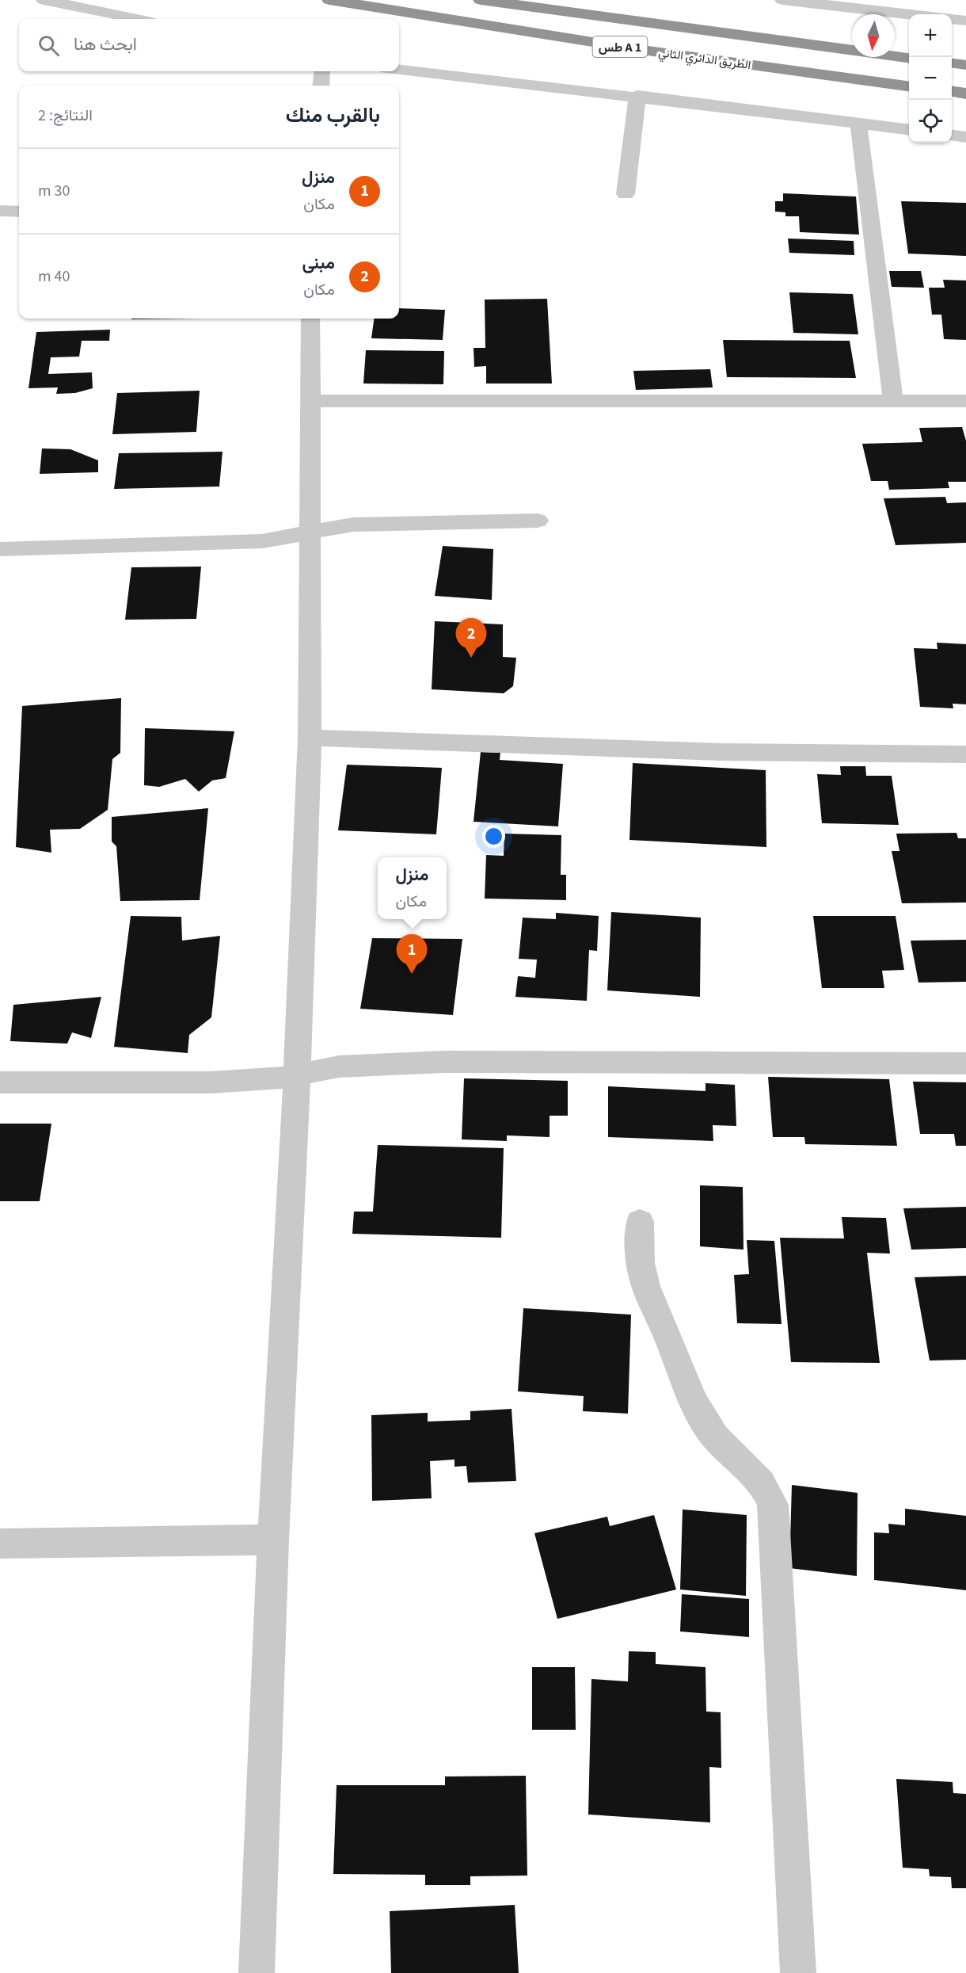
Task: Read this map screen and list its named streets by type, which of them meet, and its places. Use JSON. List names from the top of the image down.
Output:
{
  "streets": {
    "highway": ["طس A 1", "الطريق الدائري الثاني"]
  },
  "north": "bottom",
  "page": {
    "map_buttons": ["+", "−"],
    "search": "ابحث هنا",
    "heading": ["بالقرب منك", "النتائج: 2"],
    "list": [
      {
        "mark": "1",
        "name": "منزل",
        "note": "مكان",
        "value": "30 m"
      },
      {
        "mark": "2",
        "name": "مبنى",
        "note": "مكان",
        "value": "40 m"
      }
    ],
    "pins": ["2", "1"],
    "popup": ["منزل", "مكان"]
  }
}
